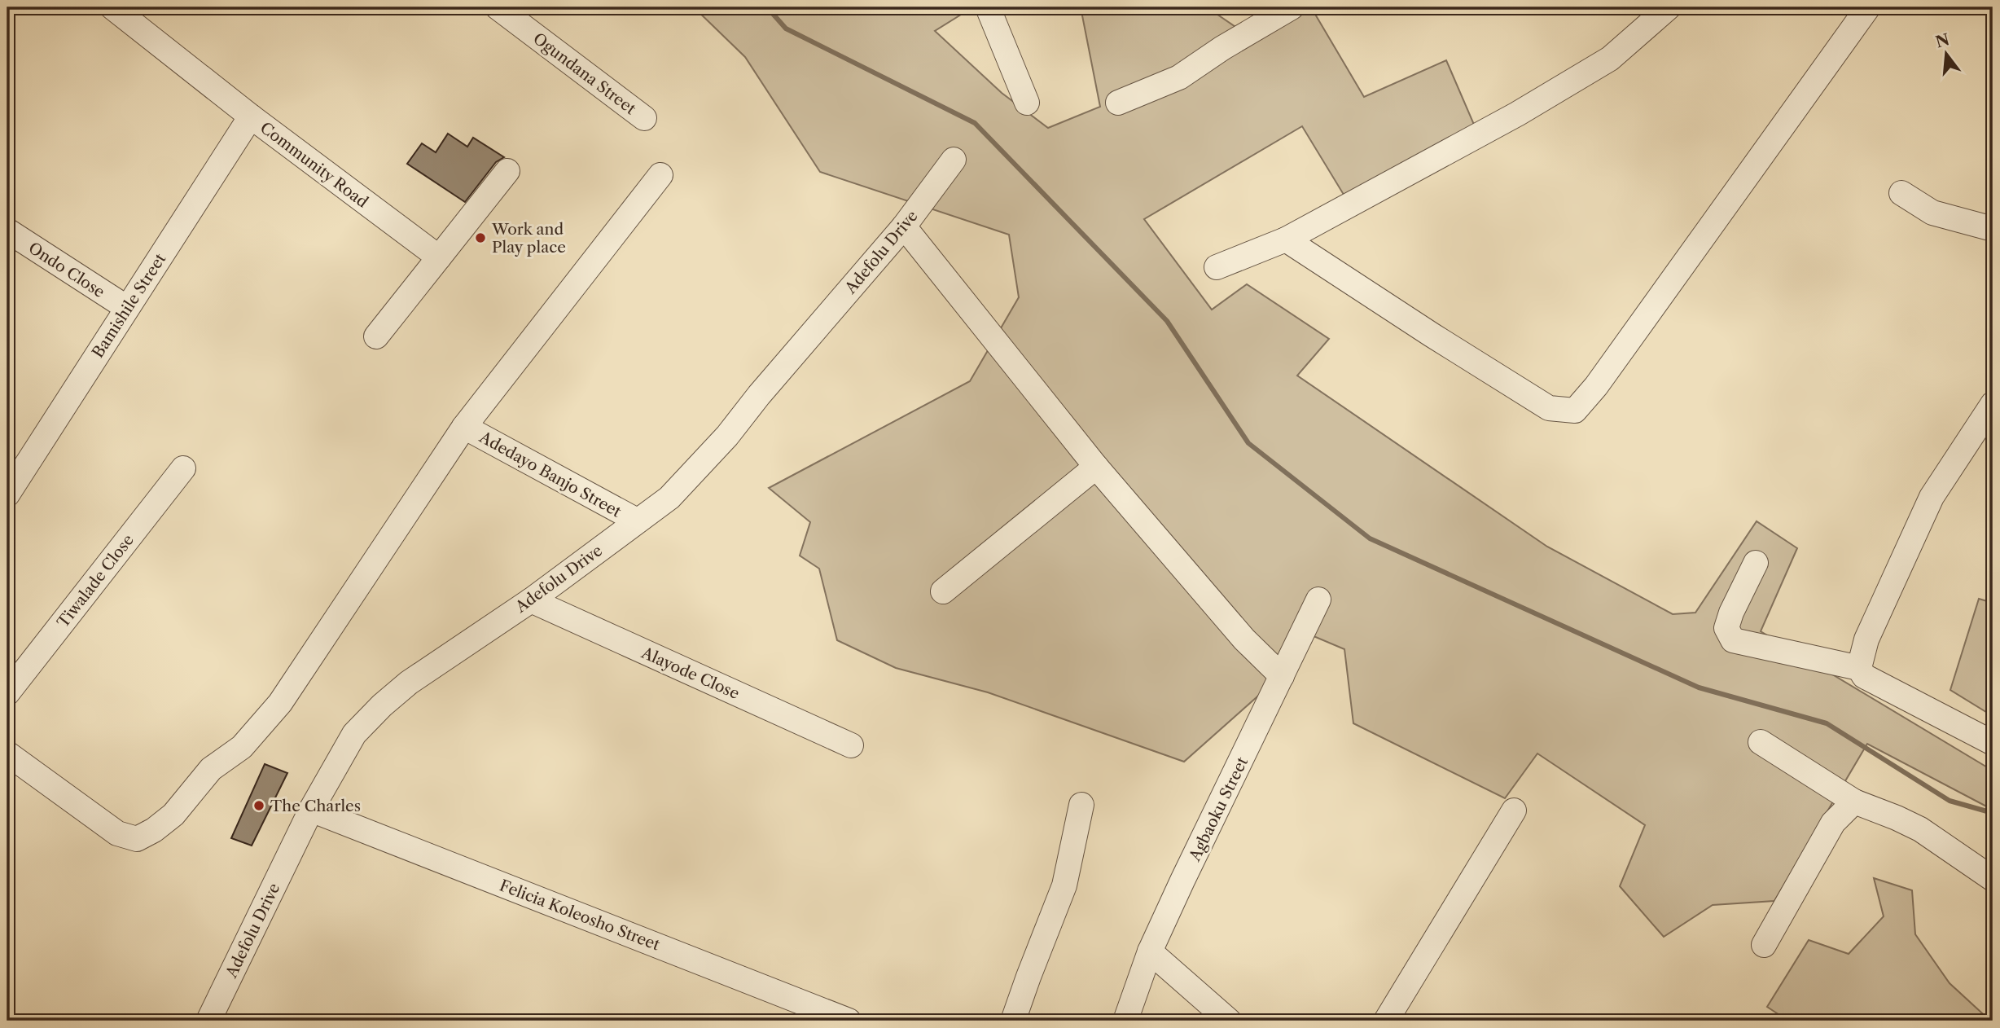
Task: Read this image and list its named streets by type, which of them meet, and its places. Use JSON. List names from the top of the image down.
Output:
{
  "streets": {
    "street": [
      "Ogundana Street",
      "Community Road",
      "Adefolu Drive",
      "Ondo Close",
      "Bamishile Street",
      "Adedayo Banjo Street",
      "Tiwalade Close",
      "Alayode Close",
      "Agbaoku Street",
      "Felicia Koleosho Street"
    ]
  },
  "crossings": [
    ["Community Road", "Bamishile Street"],
    ["Adefolu Drive", "Adedayo Banjo Street"],
    ["Adefolu Drive", "Alayode Close"],
    ["Adefolu Drive", "Felicia Koleosho Street"],
    ["Ondo Close", "Bamishile Street"]
  ],
  "places": ["Work and Play place", "The Charles"],
  "north": "top"
}
